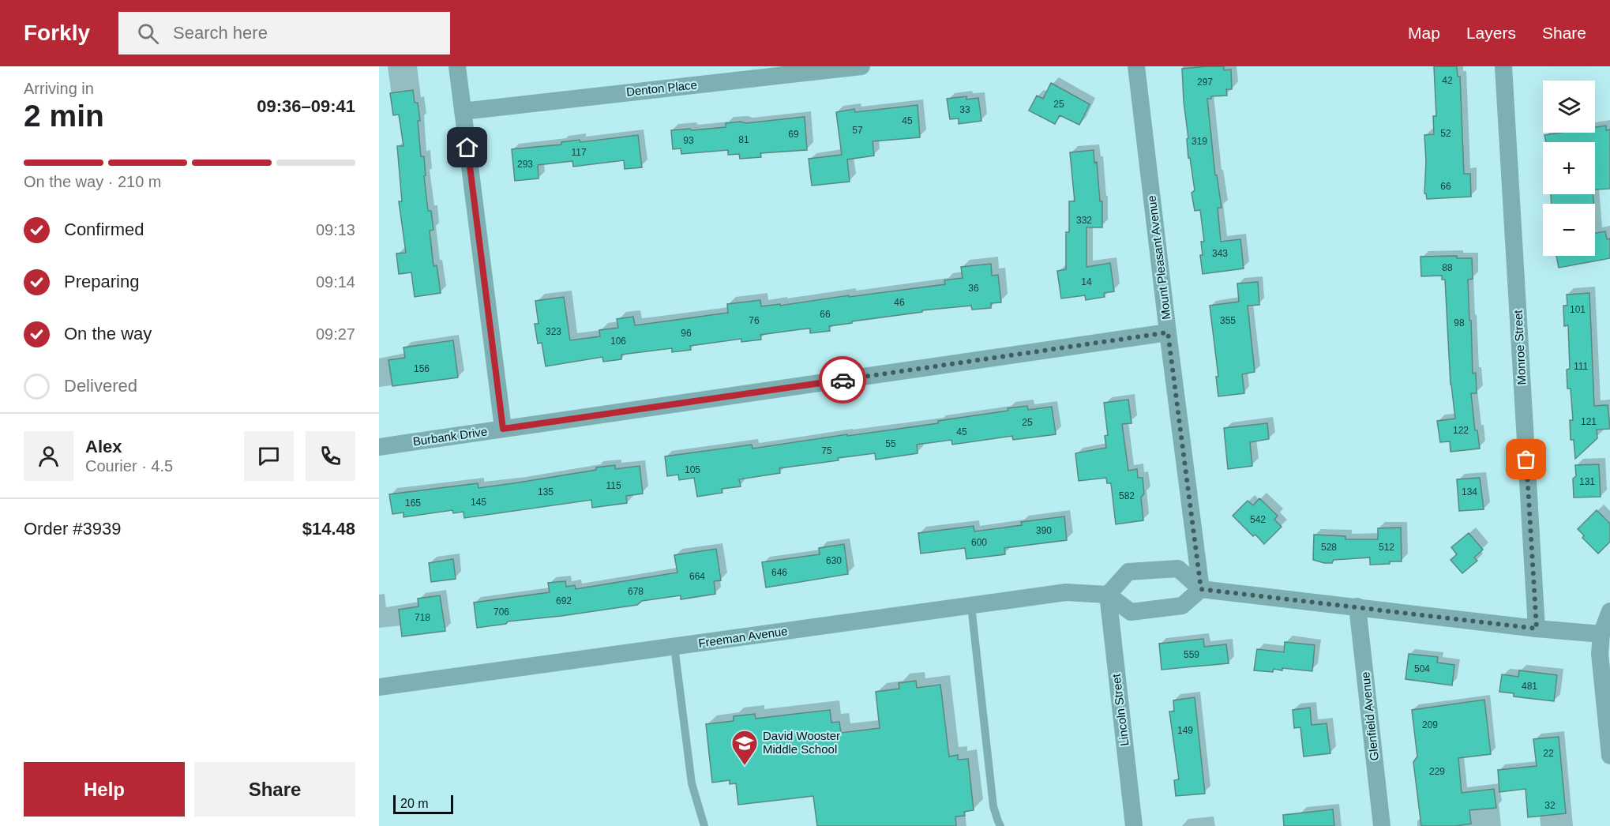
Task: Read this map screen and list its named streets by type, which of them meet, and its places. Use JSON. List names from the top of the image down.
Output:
{
  "streets": {
    "street": [
      "Denton Place",
      "Mount Pleasant Avenue",
      "Monroe Street",
      "Burbank Drive",
      "Freeman Avenue",
      "Lincoln Street",
      "Glenfield Avenue"
    ]
  },
  "crossings": [
    ["Mount Pleasant Avenue", "Burbank Drive"],
    ["Freeman Avenue", "Lincoln Street"]
  ],
  "places": {
    "school or university": ["David Wooster Middle School"]
  },
  "house_numbers": [
    "42",
    "297",
    "25",
    "33",
    "45",
    "57",
    "52",
    "69",
    "81",
    "93",
    "319",
    "117",
    "293",
    "66",
    "332",
    "343",
    "88",
    "14",
    "36",
    "46",
    "101",
    "66",
    "76",
    "355",
    "98",
    "323",
    "96",
    "106",
    "111",
    "156",
    "121",
    "25",
    "122",
    "45",
    "55",
    "75",
    "105",
    "131",
    "115",
    "135",
    "134",
    "582",
    "145",
    "165",
    "542",
    "390",
    "600",
    "528",
    "512",
    "630",
    "646",
    "664",
    "678",
    "692",
    "706",
    "718",
    "559",
    "504",
    "481",
    "209",
    "149",
    "22",
    "229",
    "32"
  ],
  "scale_bar": "20 m",
  "page": {
    "header": "Forkly",
    "search": "Search here",
    "nav": ["Map", "Layers", "Share"],
    "heading": ["2 min", "Arriving in", "09:36–09:41"],
    "panel": [
      "Alex",
      "Courier · 4.5",
      "Order #3939",
      "$14.48"
    ],
    "map_buttons": ["+", "−"],
    "bar": "On the way · 210 m",
    "list": [
      ["Confirmed", "09:13"],
      ["Preparing", "09:14"],
      ["On the way", "09:27"],
      "Delivered"
    ],
    "buttons": ["Help", "Share"],
    "scale": "20 m"
  }
}
